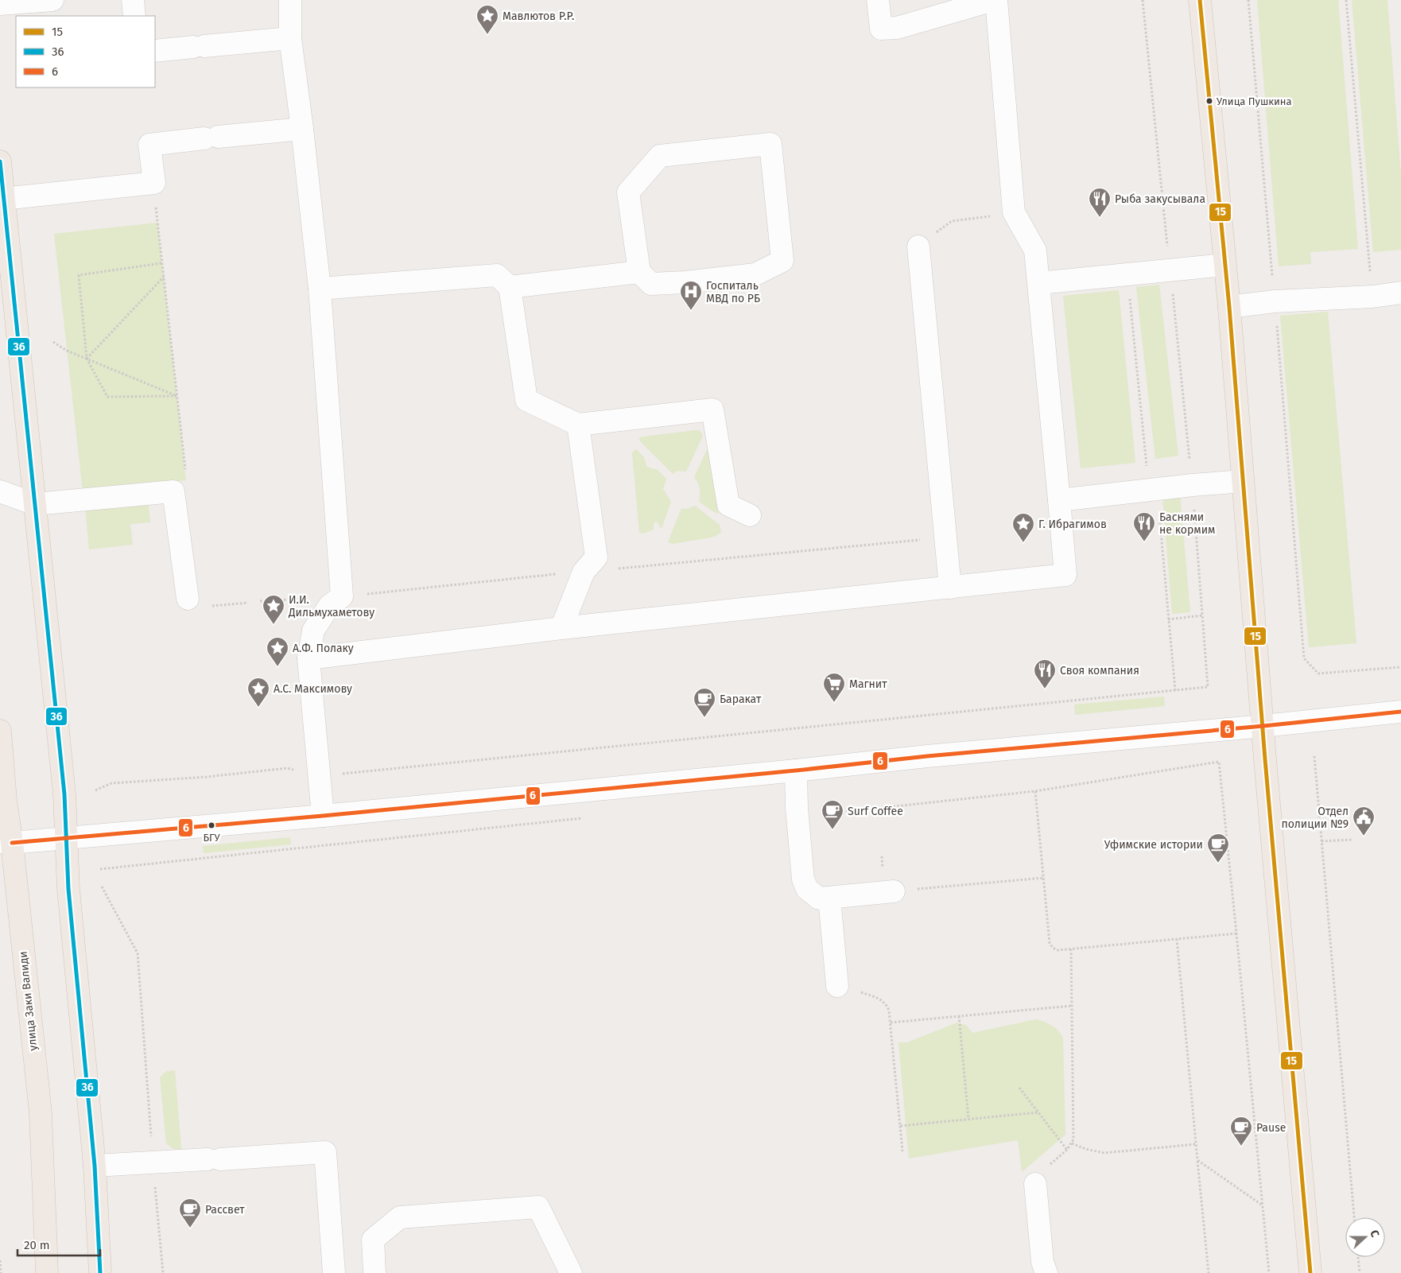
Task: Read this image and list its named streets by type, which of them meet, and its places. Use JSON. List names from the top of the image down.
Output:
{
  "streets": {
    "main road": ["улица Заки Валиди"]
  },
  "places": {
    "place": [
      "Мавлютов Р.Р.",
      "Г. Ибрагимов",
      "И.И. Дильмухаметову",
      "А.Ф. Полаку",
      "А.С. Максимову"
    ],
    "other": ["Улица Пушкина", "БГУ"],
    "restaurant": ["Рыба закусывала", "Баснями не кормим", "Своя компания"],
    "hospital": ["Госпиталь МВД по РБ"],
    "supermarket": ["Магнит"],
    "cafe": [
      "Баракат",
      "Surf Coffee",
      "Уфимские истории",
      "Pause",
      "Рассвет"
    ],
    "public building": ["Отдел полиции №9"]
  },
  "lines": ["transit line 15", "transit line 36", "transit line 6"],
  "legend": ["15", "36", "6"],
  "scale_bar": "20 m",
  "north": "right"
}
